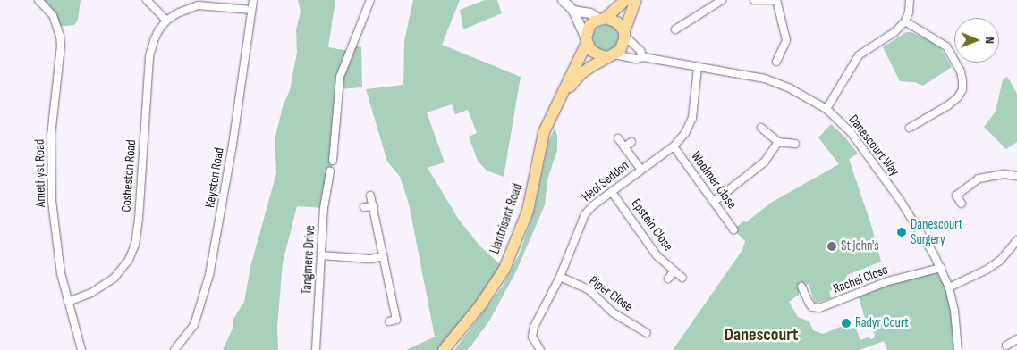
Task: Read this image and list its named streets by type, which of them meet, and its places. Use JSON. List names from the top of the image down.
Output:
{
  "streets": {
    "main road": ["Llantrisant Road"],
    "street": [
      "Danescourt Way",
      "Amethyst Road",
      "Cosheston Road",
      "Keyston Road",
      "Woolmer Close",
      "Heol Seddon",
      "Epstein Close",
      "Tangmere Drive",
      "Rachel Close",
      "Piper Close"
    ]
  },
  "crossings": [
    ["Danescourt Way", "Heol Seddon"],
    ["Danescourt Way", "Llantrisant Road"],
    ["Danescourt Way", "Rachel Close"],
    ["Amethyst Road", "Cosheston Road"],
    ["Cosheston Road", "Keyston Road"],
    ["Woolmer Close", "Heol Seddon"],
    ["Heol Seddon", "Epstein Close"],
    ["Heol Seddon", "Piper Close"]
  ],
  "districts": ["Danescourt"],
  "places": ["Danescourt Surgery", "St John's", "Radyr Court"],
  "north": "right"
}
